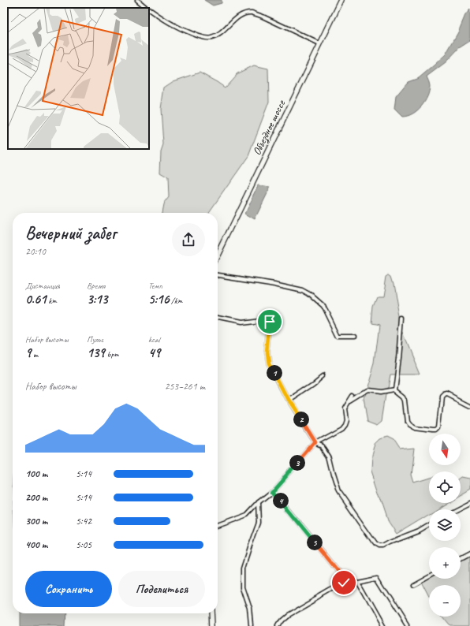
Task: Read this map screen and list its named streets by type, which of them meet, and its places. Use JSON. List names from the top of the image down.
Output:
{
  "streets": {
    "main road": ["Объездное шоссе"]
  },
  "north": "bottom",
  "page": {
    "heading": ["Вечерний забег", "20:10"],
    "stats": [
      ["Дистанция", "0.61 km"],
      ["Время", "3:13"],
      ["Темп", "5:16 /km"],
      ["Набор высоты", "9 m"],
      ["Пульс", "139 bpm"],
      ["kcal", "49"]
    ],
    "pins": [
      "1",
      "2",
      "3",
      "4",
      "5"
    ],
    "chart": ["Набор высоты", "253–261 m"],
    "map_buttons": ["+", "−"],
    "list": [
      {
        "name": "100 m",
        "note": "5:14"
      },
      {
        "name": "200 m",
        "note": "5:14"
      },
      {
        "name": "300 m",
        "note": "5:42"
      },
      {
        "name": "400 m",
        "note": "5:05"
      }
    ],
    "buttons": ["Сохранить", "Поделиться"]
  }
}
